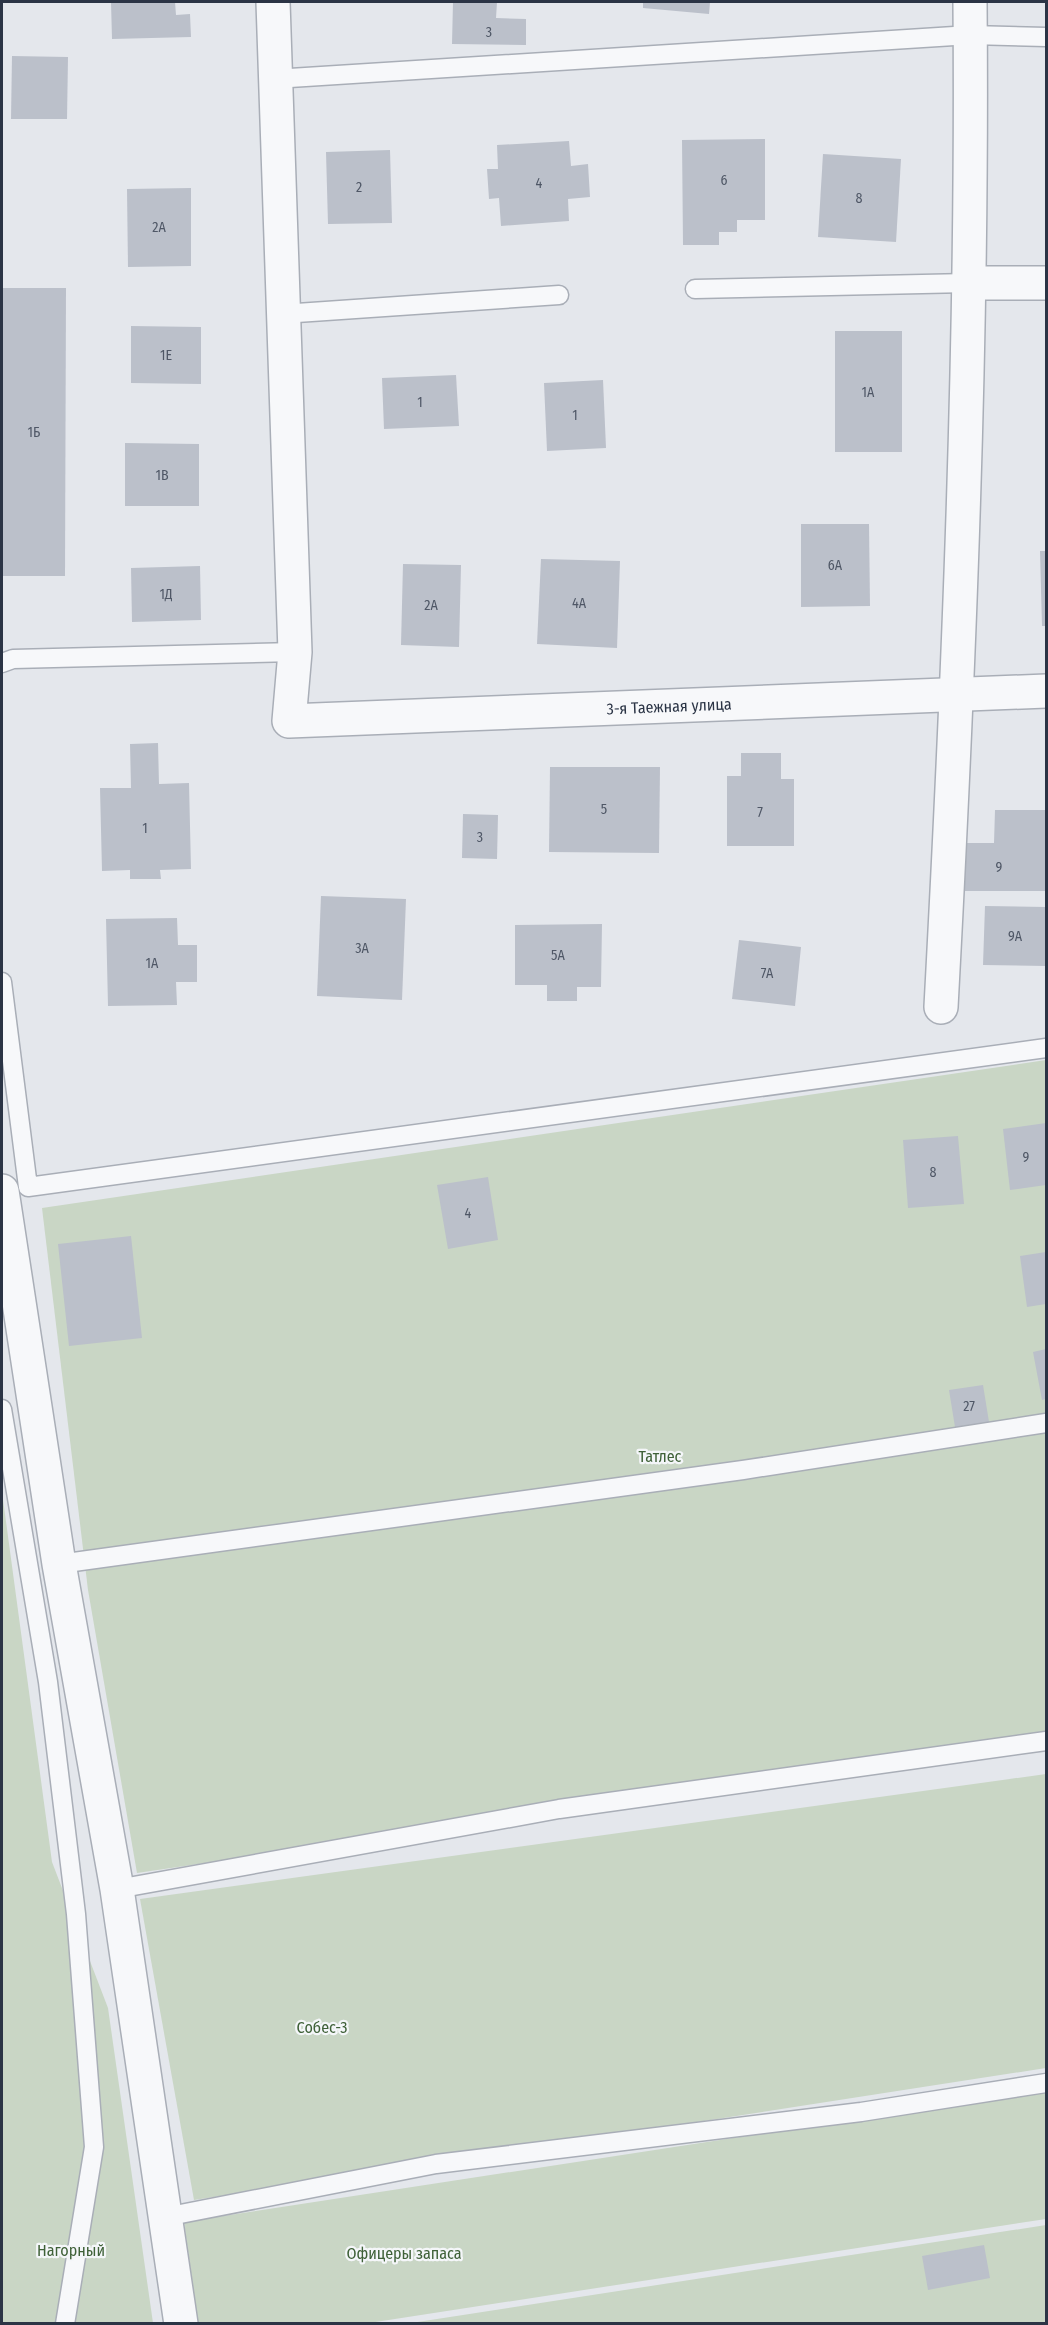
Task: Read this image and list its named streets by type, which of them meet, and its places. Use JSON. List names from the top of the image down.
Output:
{
  "streets": {
    "street": ["3-я Таежная улица"]
  },
  "parks": [
    "Татлес",
    "Собес-3",
    "Нагорный",
    "Офицеры запаса"
  ],
  "house_numbers": [
    "3",
    "6",
    "4",
    "2",
    "8",
    "2А",
    "1Е",
    "1А",
    "1",
    "1",
    "1Б",
    "1В",
    "6А",
    "1Д",
    "4А",
    "2А",
    "5",
    "7",
    "1",
    "3",
    "9",
    "9А",
    "3А",
    "5А",
    "1А",
    "7А",
    "9",
    "8",
    "4",
    "27"
  ]
}
